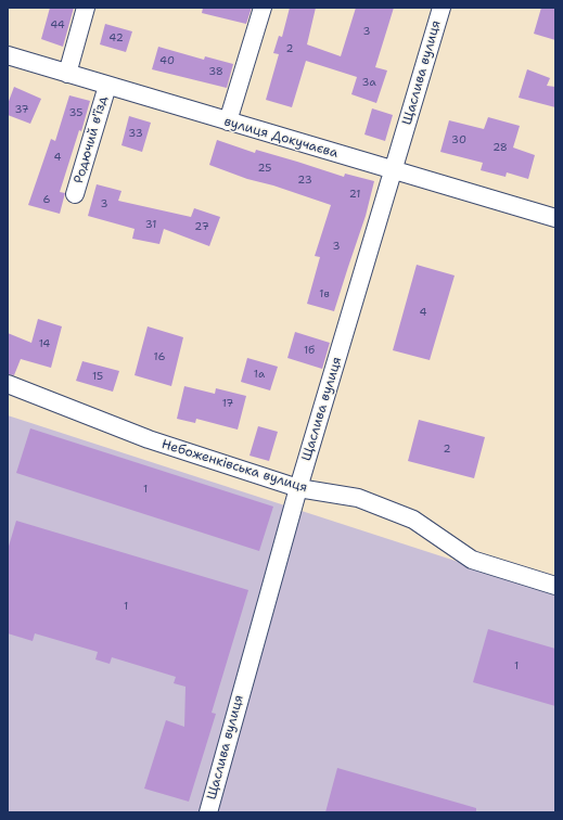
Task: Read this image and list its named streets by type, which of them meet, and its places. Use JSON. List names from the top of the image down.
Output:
{
  "streets": {
    "street": [
      "Щаслива вулиця",
      "вулиця Докучаєва",
      "Родючий в'їзд",
      "Небоженківська вулиця"
    ]
  },
  "crossings": [
    ["Щаслива вулиця", "вулиця Докучаєва"],
    ["Щаслива вулиця", "Небоженківська вулиця"],
    ["вулиця Докучаєва", "Родючий в'їзд"]
  ],
  "house_numbers": [
    "44",
    "3",
    "42",
    "2",
    "40",
    "38",
    "3а",
    "37",
    "35",
    "33",
    "30",
    "28",
    "4",
    "25",
    "23",
    "21",
    "6",
    "3",
    "31",
    "27",
    "3",
    "1в",
    "4",
    "14",
    "1б",
    "16",
    "1а",
    "15",
    "17",
    "2",
    "1",
    "1",
    "1"
  ]
}
